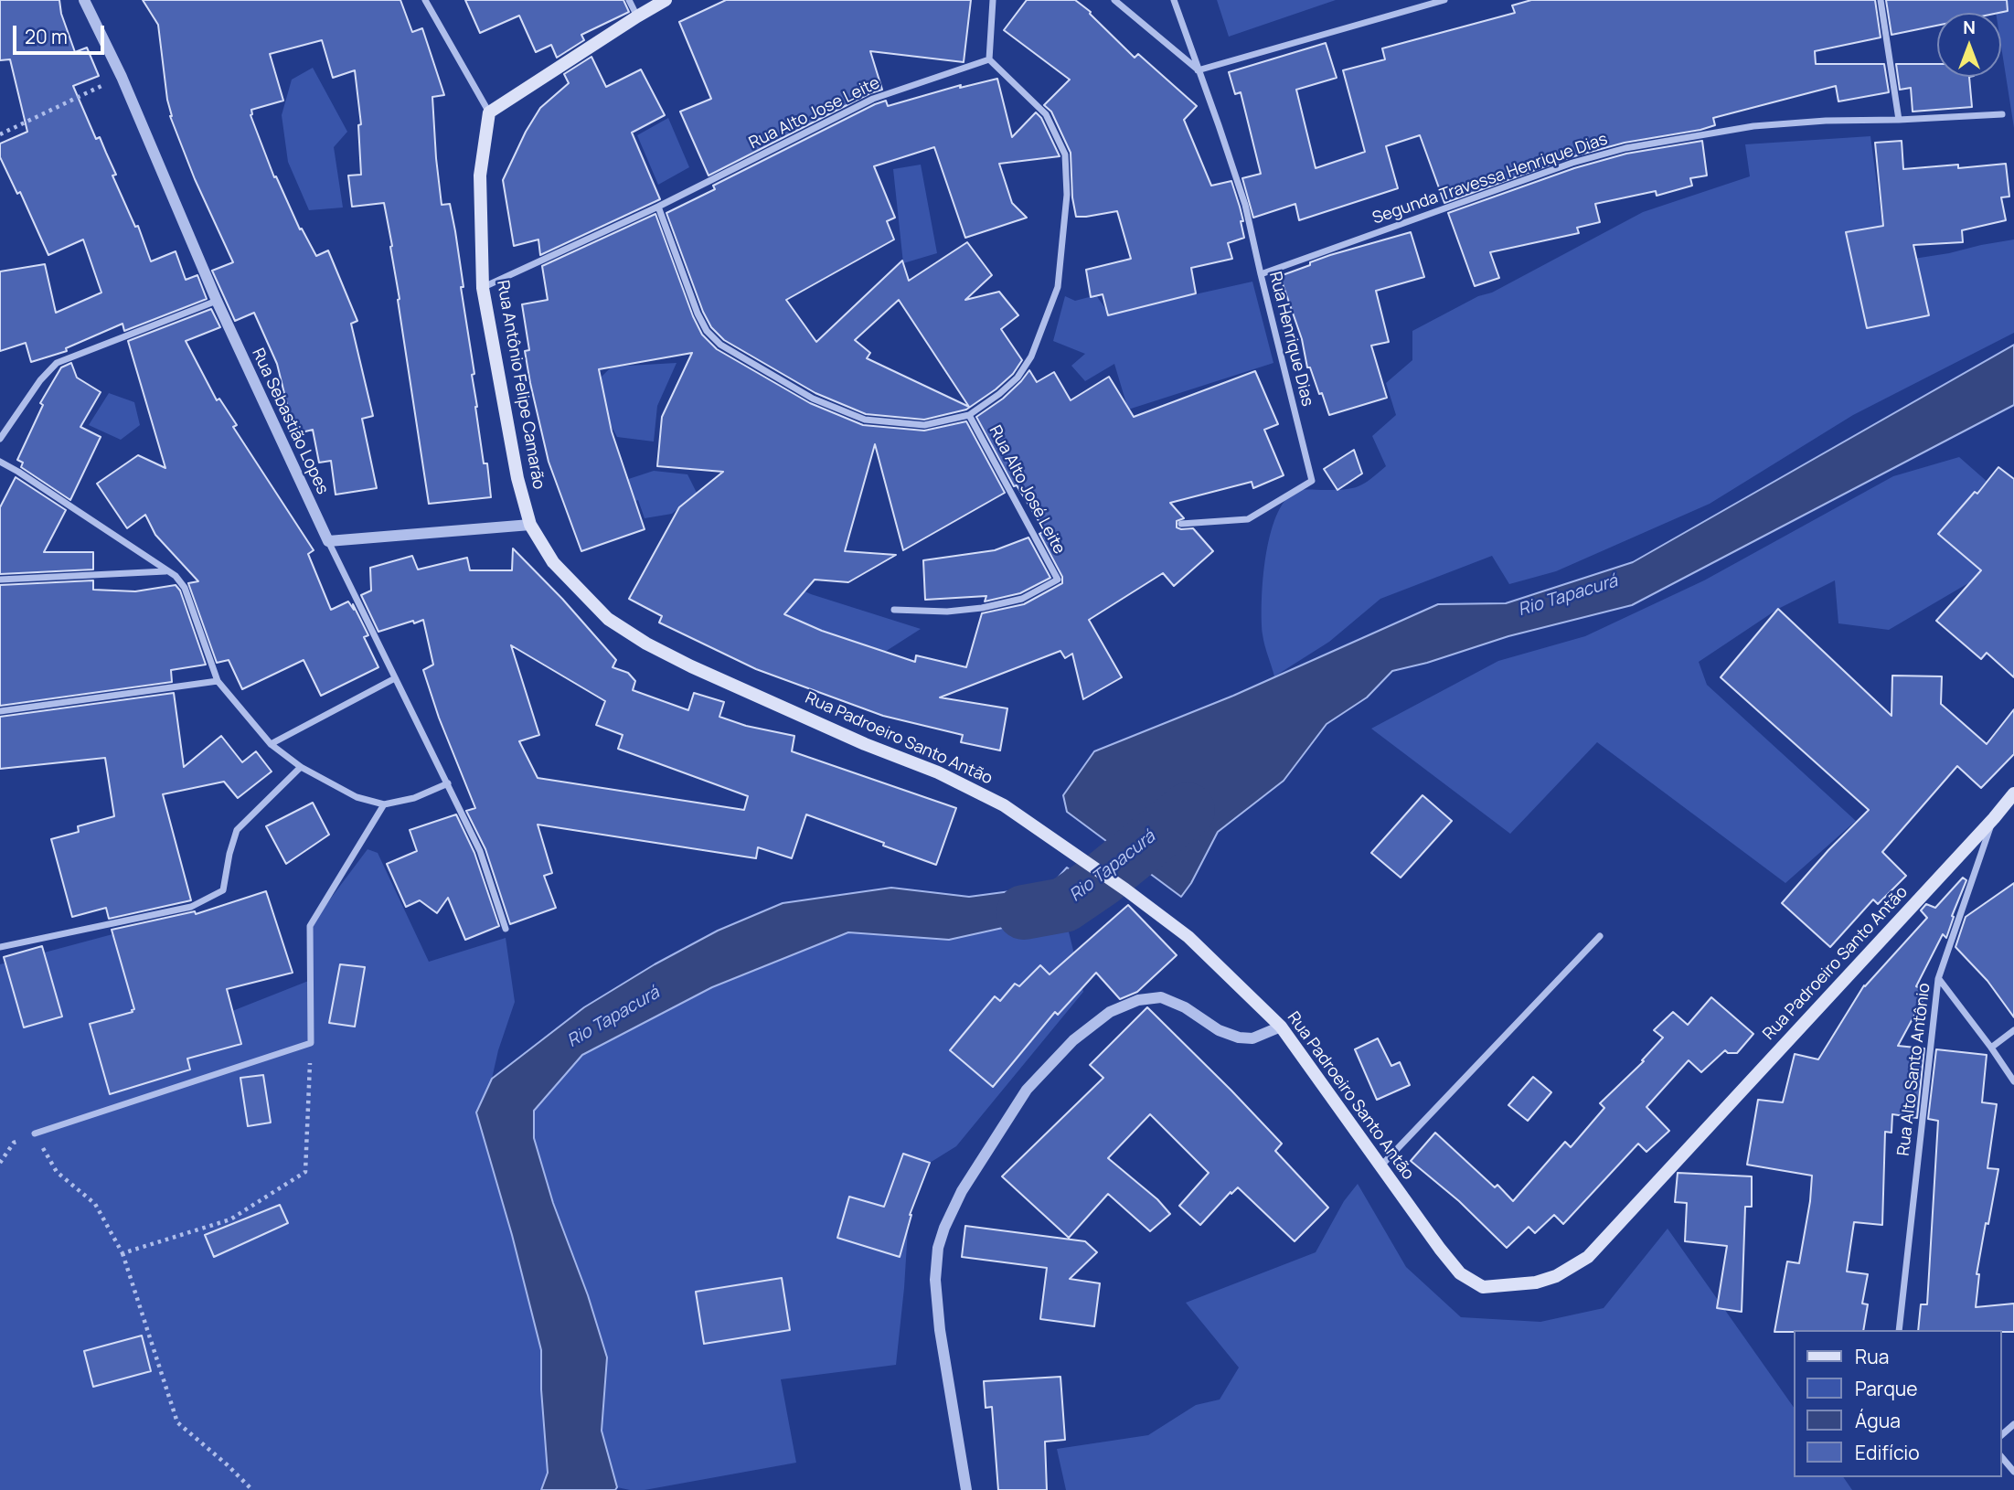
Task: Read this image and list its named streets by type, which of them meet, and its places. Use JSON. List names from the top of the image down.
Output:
{
  "streets": {
    "main road": ["Rua Antônio Felipe Camarão", "Rua Padroeiro Santo Antão"],
    "street": [
      "Rua Alto Jose Leite",
      "Segunda Travessa Henrique Dias",
      "Rua Henrique Dias",
      "Rua Sebastião Lopes",
      "Rua Alto José Leite",
      "Rua Alto Santo Antônio"
    ]
  },
  "crossings": [
    ["Rua Alto Jose Leite", "Rua Antônio Felipe Camarão"],
    ["Segunda Travessa Henrique Dias", "Rua Henrique Dias"],
    ["Rua Antônio Felipe Camarão", "Rua Padroeiro Santo Antão"],
    ["Rua Padroeiro Santo Antão", "Rua Alto Santo Antônio"]
  ],
  "water": ["Rio Tapacurá"],
  "legend": [
    "Rua",
    "Parque",
    "Água",
    "Edifício"
  ],
  "scale_bar": "20 m",
  "north": "top"
}
